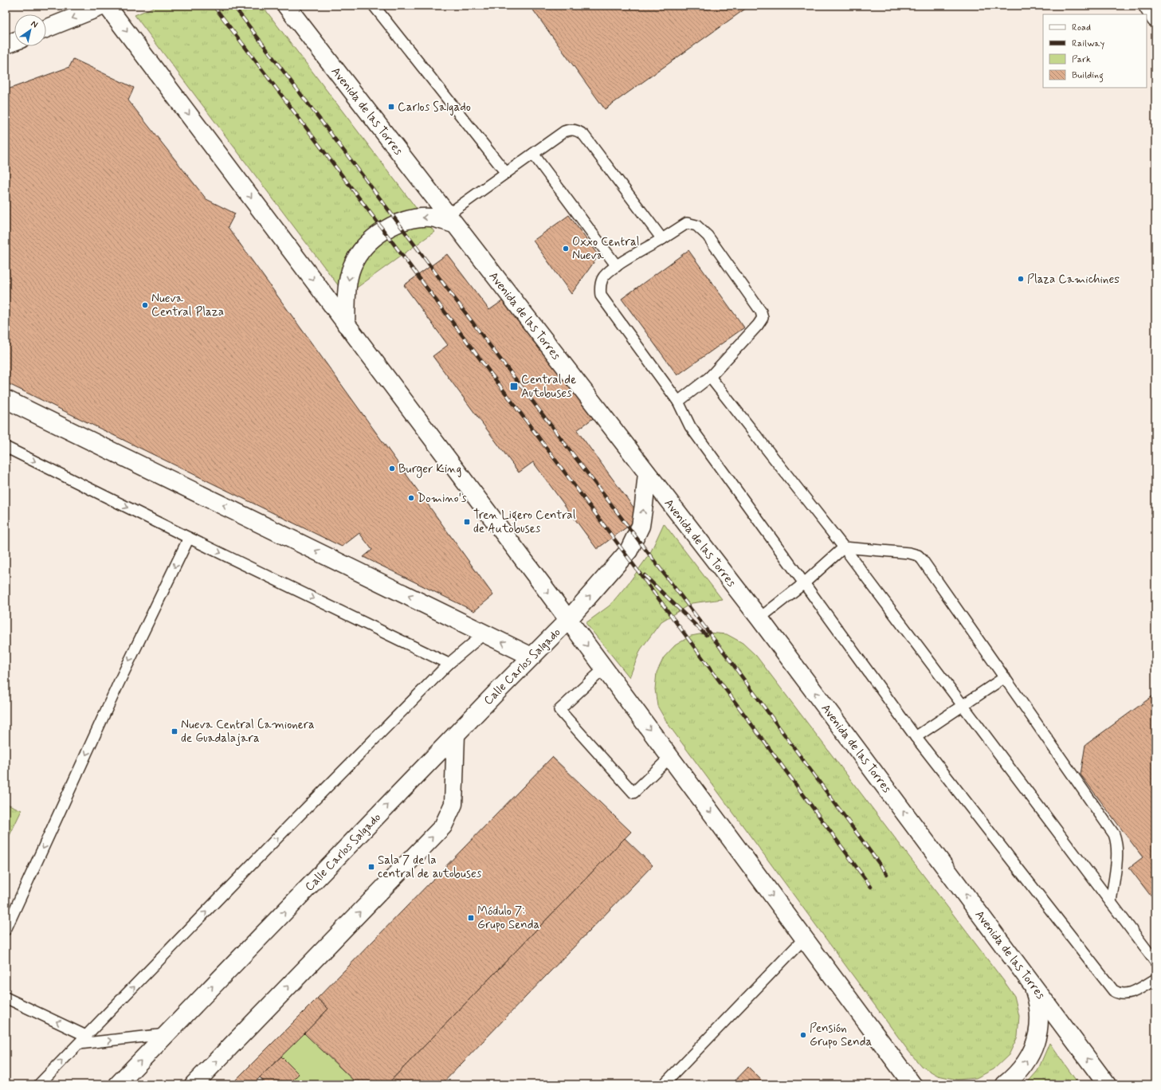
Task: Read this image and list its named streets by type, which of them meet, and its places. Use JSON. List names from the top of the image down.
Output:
{
  "streets": {
    "street": ["Avenida de las Torres", "Calle Carlos Salgado"]
  },
  "crossings": [
    ["Avenida de las Torres", "Calle Carlos Salgado"]
  ],
  "places": {
    "transit": [
      "Carlos Salgado",
      "Central de Autobuses",
      "Tren Ligero Central de Autobuses",
      "Nueva Central Camionera de Guadalajara",
      "Sala 7 de la central de autobuses",
      "Módulo 7: Grupo Senda"
    ],
    "other": [
      "Oxxo Central Nueva",
      "Plaza Camichines",
      "Nueva Central Plaza",
      "Burger King",
      "Domino's",
      "Pensión Grupo Senda"
    ]
  },
  "legend": [
    "Road",
    "Railway",
    "Park",
    "Building"
  ],
  "north": "top right"
}
